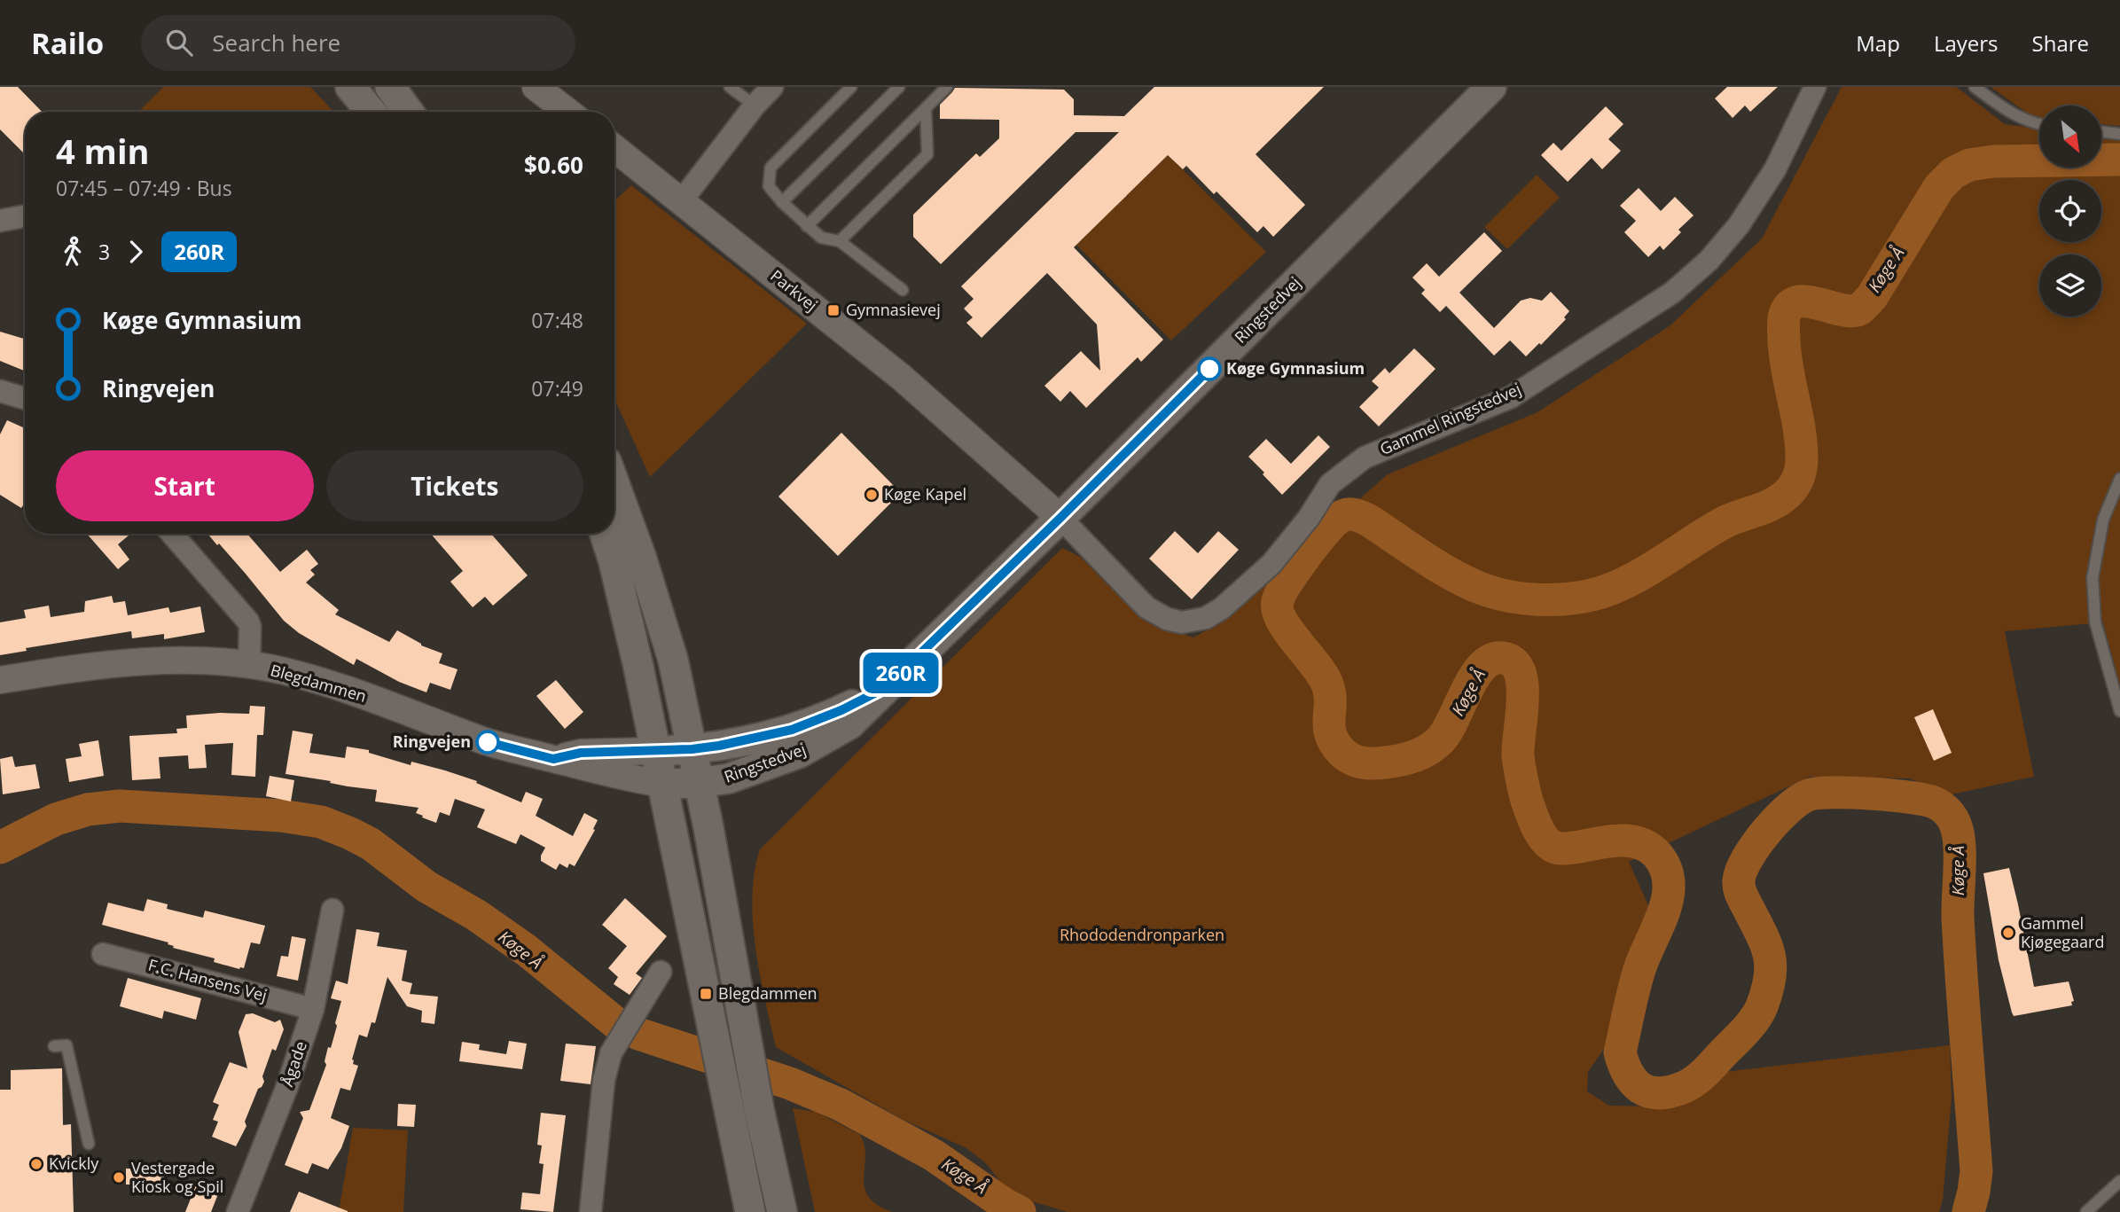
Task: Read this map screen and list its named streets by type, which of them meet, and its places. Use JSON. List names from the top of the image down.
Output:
{
  "streets": {
    "main road": ["Ringstedvej"],
    "street": [
      "Parkvej",
      "Gammel Ringstedvej",
      "Blegdammen",
      "F.C. Hansens Vej",
      "Ågade"
    ]
  },
  "crossings": [
    ["Parkvej", "Ringstedvej"],
    ["Parkvej", "Gammel Ringstedvej"],
    ["Ringstedvej", "Gammel Ringstedvej"],
    ["Ringstedvej", "Blegdammen"],
    ["F.C. Hansens Vej", "Ågade"]
  ],
  "water": ["Køge Å"],
  "parks": ["Rhododendronparken"],
  "places": {
    "transit": ["Gymnasievej", "Blegdammen"],
    "other": [
      "Køge Gymnasium",
      "Køge Kapel",
      "Ringvejen",
      "Gammel Kjøgegaard",
      "Kvickly",
      "Vestergade Kiosk og Spil"
    ]
  },
  "lines": ["bus line 260R"],
  "north": "bottom right",
  "page": {
    "header": "Railo",
    "search": "Search here",
    "nav": ["Map", "Layers", "Share"],
    "on_map": "260R",
    "heading": ["4 min", "07:45 – 07:49 · Bus", "$0.60"],
    "legs": ["3", "260R"],
    "list": [
      {
        "name": "Køge Gymnasium",
        "value": "07:48"
      },
      {
        "name": "Ringvejen",
        "value": "07:49"
      }
    ],
    "buttons": ["Start", "Tickets"]
  }
}
